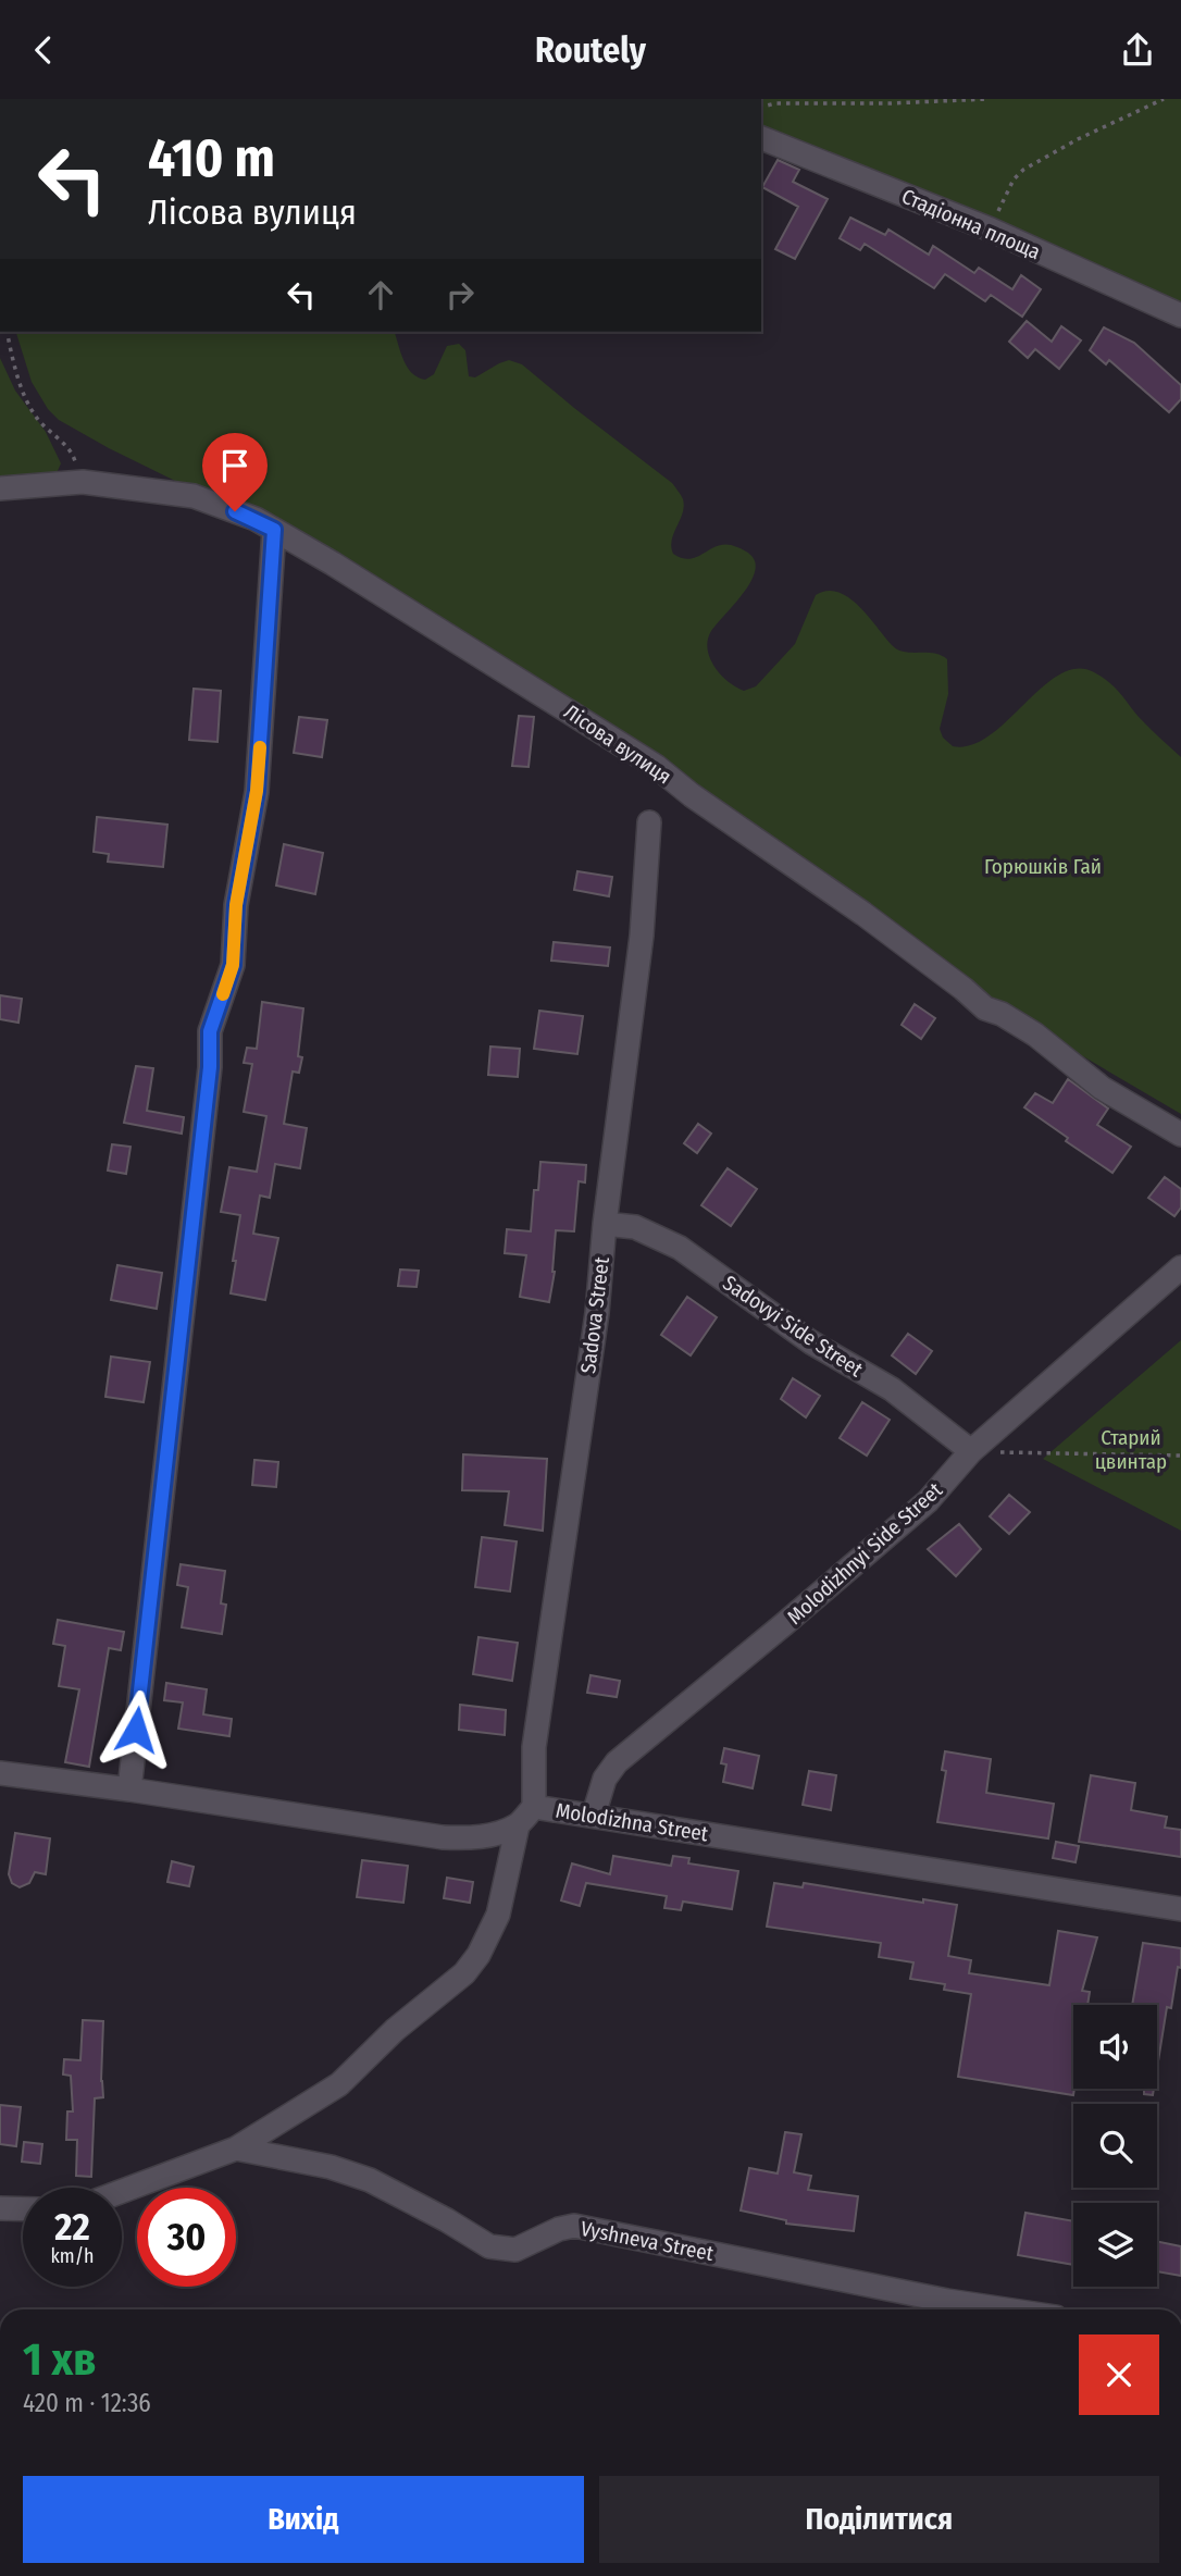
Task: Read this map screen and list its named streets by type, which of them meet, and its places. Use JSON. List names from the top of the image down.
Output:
{
  "streets": {
    "street": [
      "Стадіонна площа",
      "Лісова вулиця",
      "Sadova Street",
      "Sadovyi Side Street",
      "Molodizhnyi Side Street",
      "Molodizhna Street",
      "Vyshneva Street"
    ]
  },
  "crossings": [
    ["Sadova Street", "Sadovyi Side Street"],
    ["Sadova Street", "Molodizhna Street"],
    ["Sadovyi Side Street", "Molodizhnyi Side Street"],
    ["Molodizhnyi Side Street", "Molodizhna Street"]
  ],
  "parks": ["Горюшків Гай", "Старий цвинтар"],
  "page": {
    "header": "Routely",
    "turn": ["410 m", "Лісова вулиця"],
    "speed": "22 km/h",
    "limit": "30",
    "heading": ["1 хв", "420 m · 12:36"],
    "buttons": ["Вихід", "Поділитися"]
  }
}
